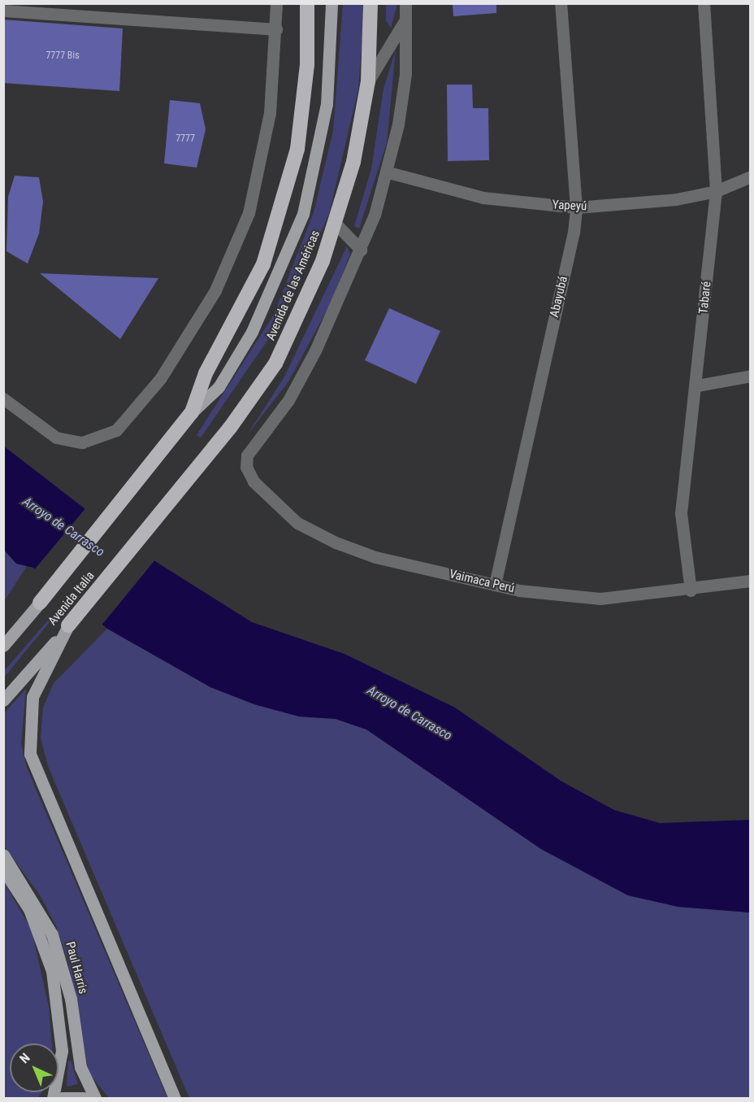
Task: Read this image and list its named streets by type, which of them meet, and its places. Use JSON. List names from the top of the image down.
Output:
{
  "streets": {
    "highway": ["Avenida de las Américas", "Avenida Italia"],
    "main road": ["Paul Harris"],
    "street": [
      "Yapeyú",
      "Abayubá",
      "Tabaré",
      "Vaimaca Perú"
    ]
  },
  "crossings": [
    ["Yapeyú", "Abayubá"],
    ["Yapeyú", "Tabaré"],
    ["Avenida de las Américas", "Avenida Italia"],
    ["Abayubá", "Vaimaca Perú"],
    ["Tabaré", "Vaimaca Perú"]
  ],
  "water": ["Arroyo de Carrasco"],
  "house_numbers": ["7777 Bis", "7777"],
  "north": "top left"
}
